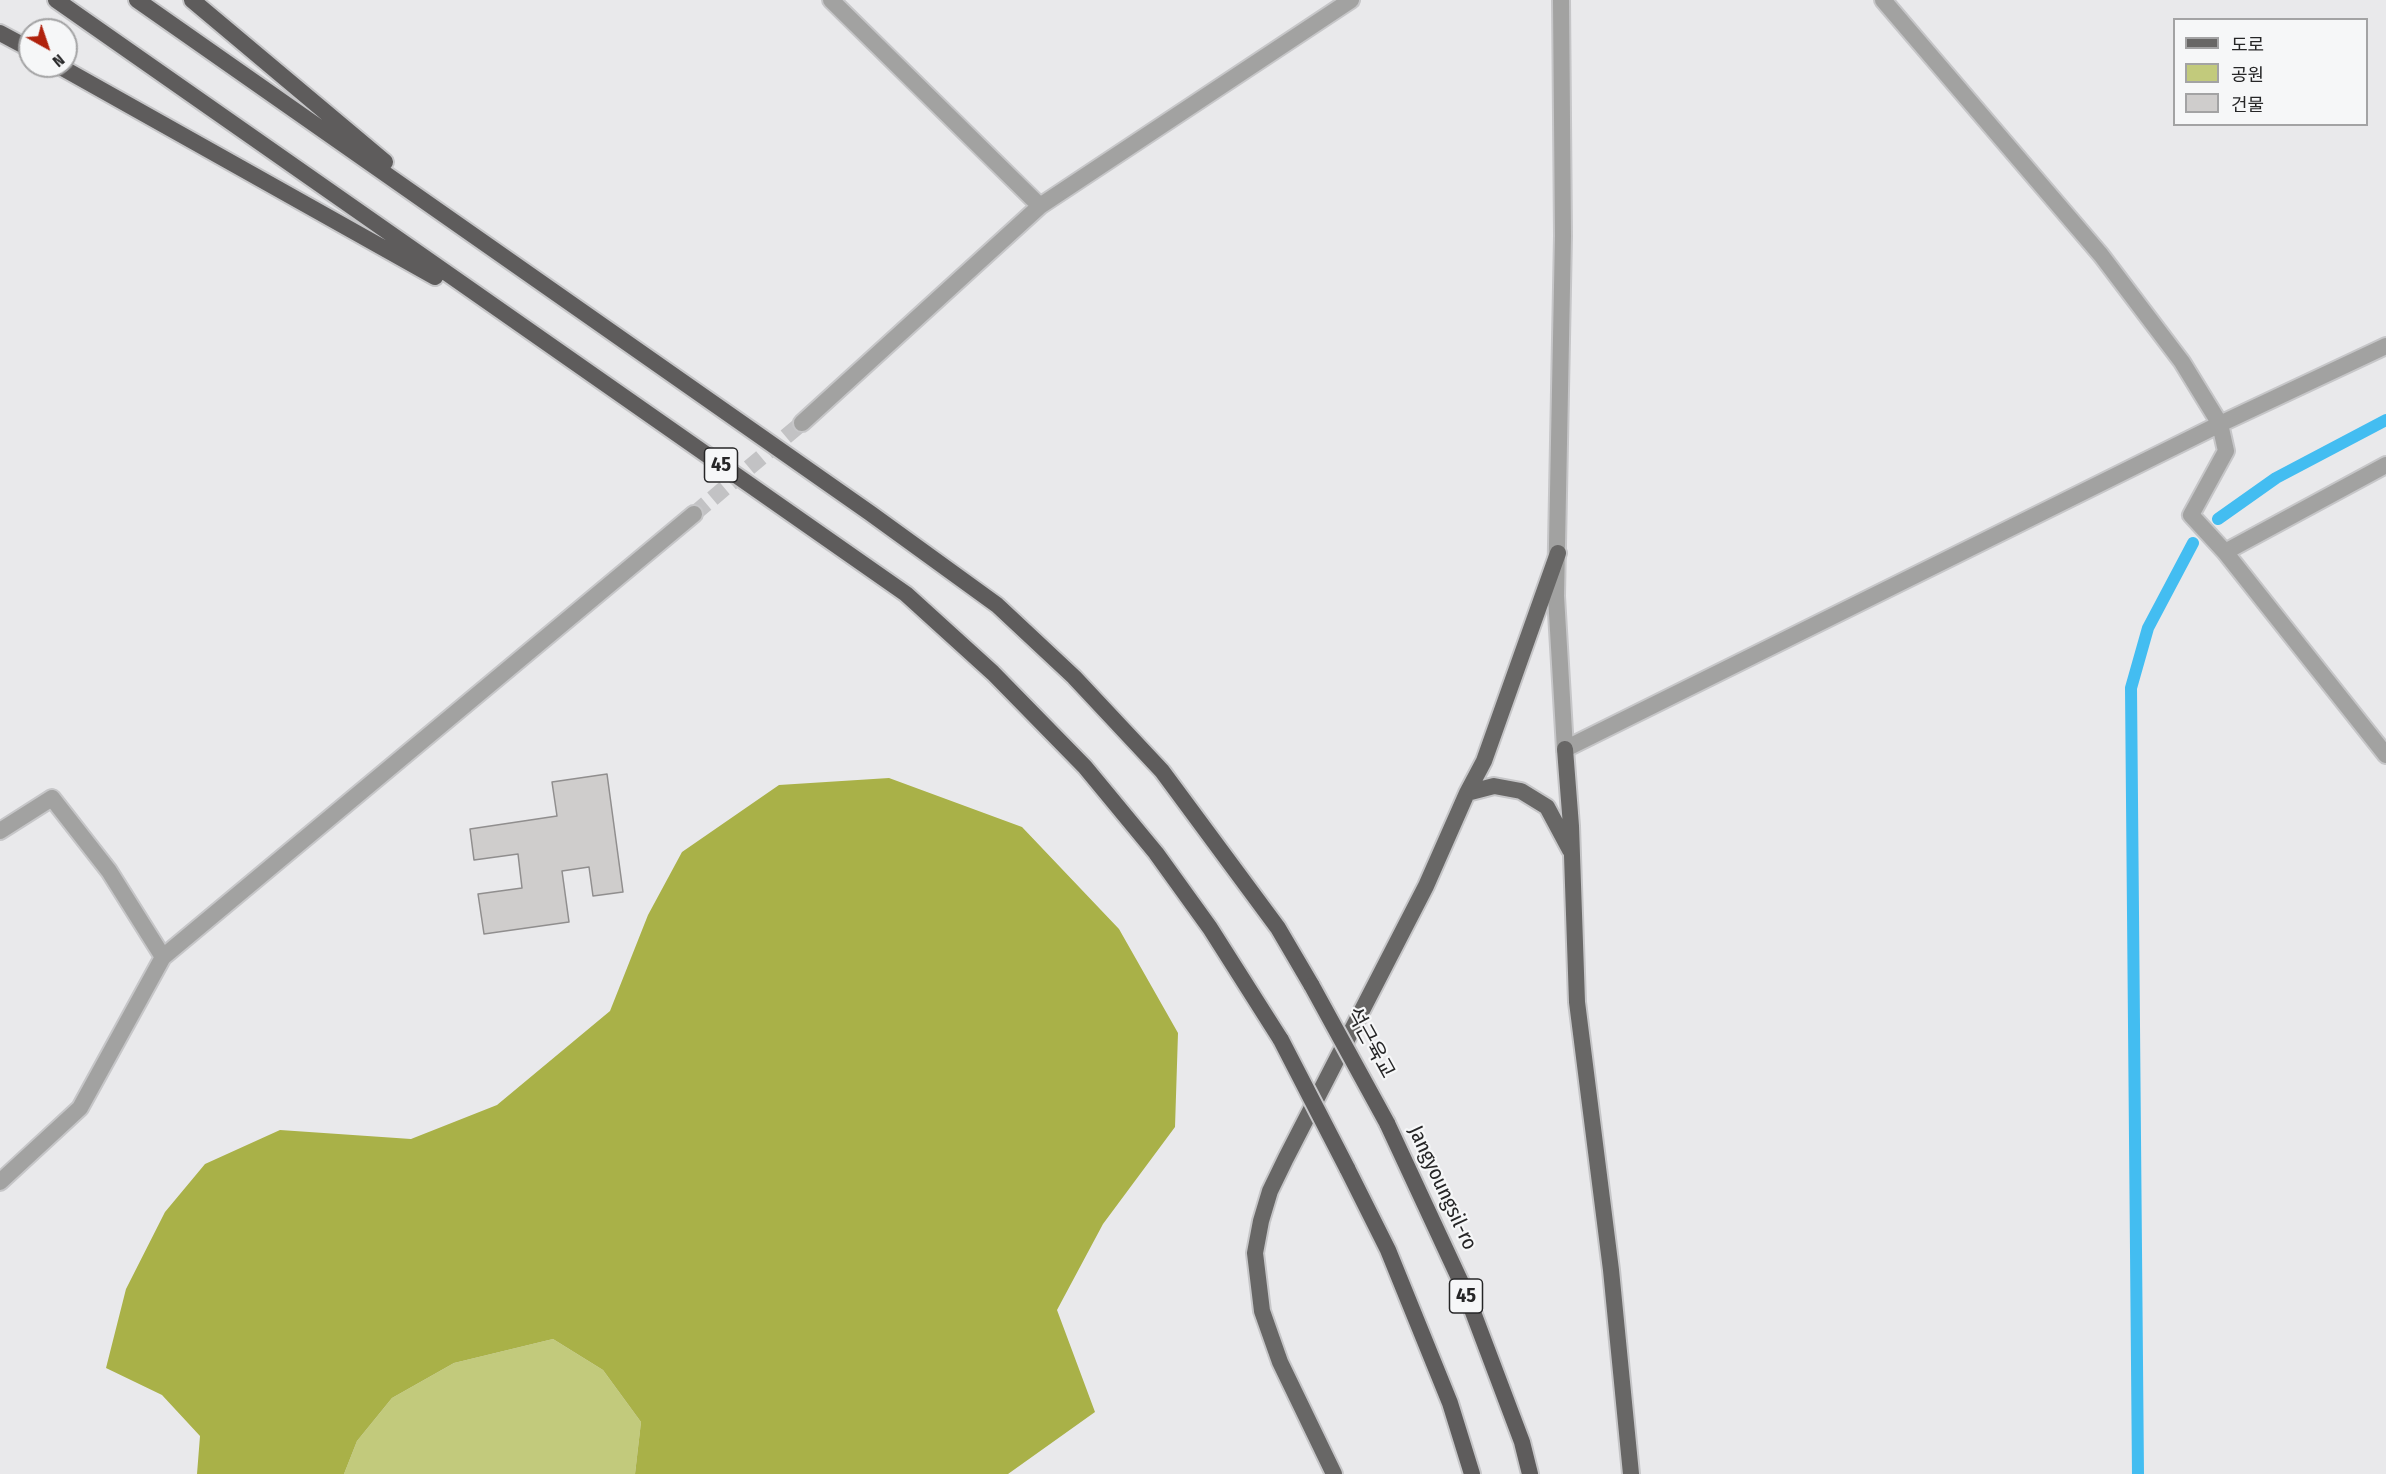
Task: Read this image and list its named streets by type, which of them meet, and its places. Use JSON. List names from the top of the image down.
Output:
{
  "streets": {
    "highway": ["45", "석근육교", "Jangyoungsil-ro"]
  },
  "crossings": [
    ["45", "석근육교"],
    ["석근육교", "Jangyoungsil-ro"]
  ],
  "legend": ["도로", "공원", "건물"],
  "north": "bottom right"
}
